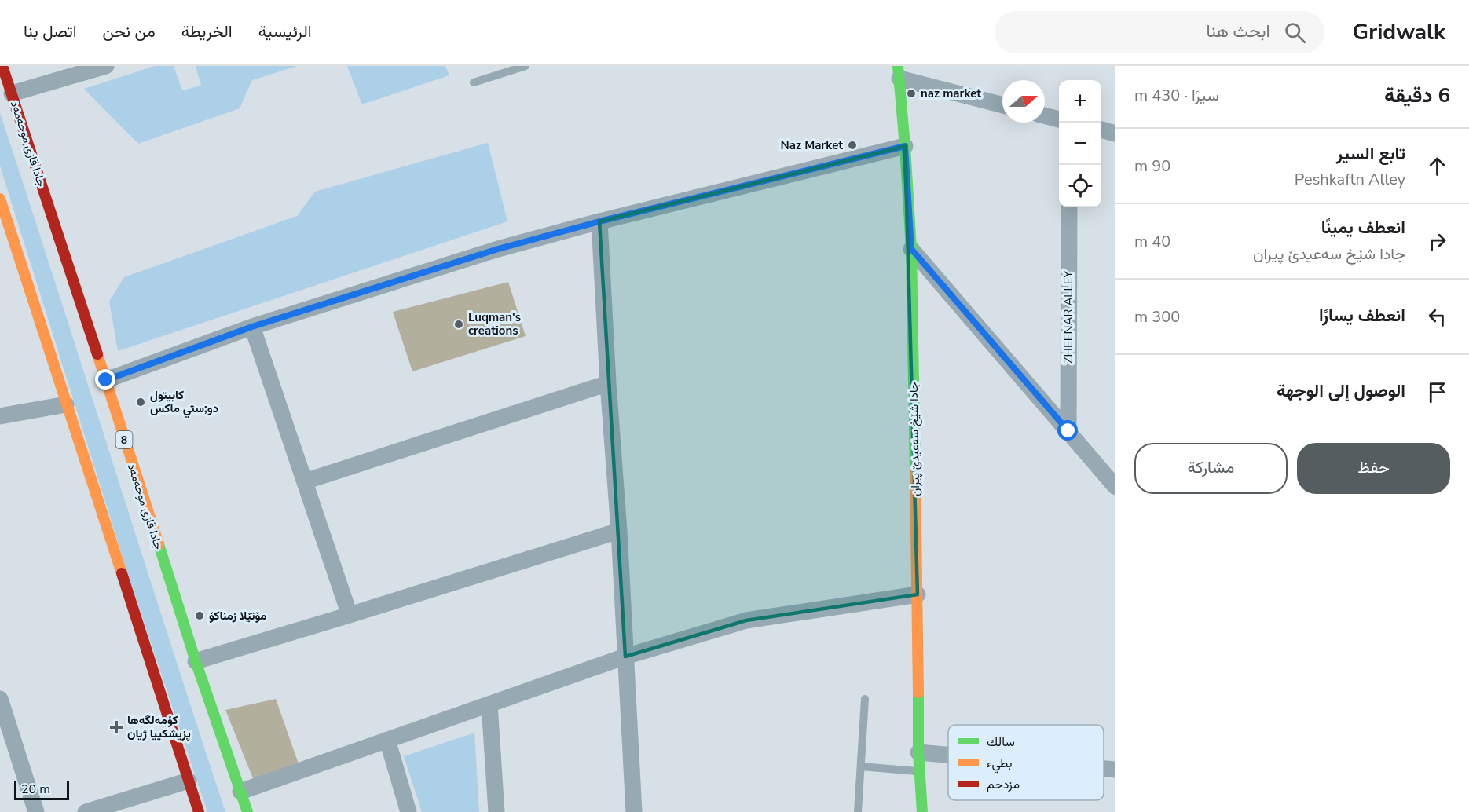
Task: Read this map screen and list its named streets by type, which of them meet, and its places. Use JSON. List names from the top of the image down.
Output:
{
  "streets": {
    "main road": ["جادا قازی موحەمەد", "جادا شێخ سەعیدێ پیران", "8"],
    "street": ["ZHEENAR ALLEY"]
  },
  "places": {
    "other": [
      "naz market",
      "Naz Market",
      "Luqman's creations",
      "كابيتول دو;ستي ماكس",
      "مۆتێلا زمناکۆ"
    ],
    "health": ["کۆمەلگەها پزیشکییا ژیان"]
  },
  "legend": ["سالك", "بطيء", "مزدحم"],
  "scale_bar": "20 m",
  "north": "right",
  "page": {
    "header": "Gridwalk",
    "search": "ابحث هنا",
    "nav": [
      "الرئيسية",
      "الخريطة",
      "من نحن",
      "اتصل بنا"
    ],
    "heading": ["6 دقيقة", "سيرًا · 430 m"],
    "map_buttons": ["+", "−"],
    "list": [
      ["تابع السير", "Peshkaftn Alley", "90 m"],
      ["انعطف يمينًا", "جادا شێخ سەعیدێ پیران", "40 m"],
      ["انعطف يسارًا", "300 m"],
      "الوصول إلى الوجهة"
    ],
    "buttons": ["حفظ", "مشاركة"],
    "scale": "20 m"
  }
}
